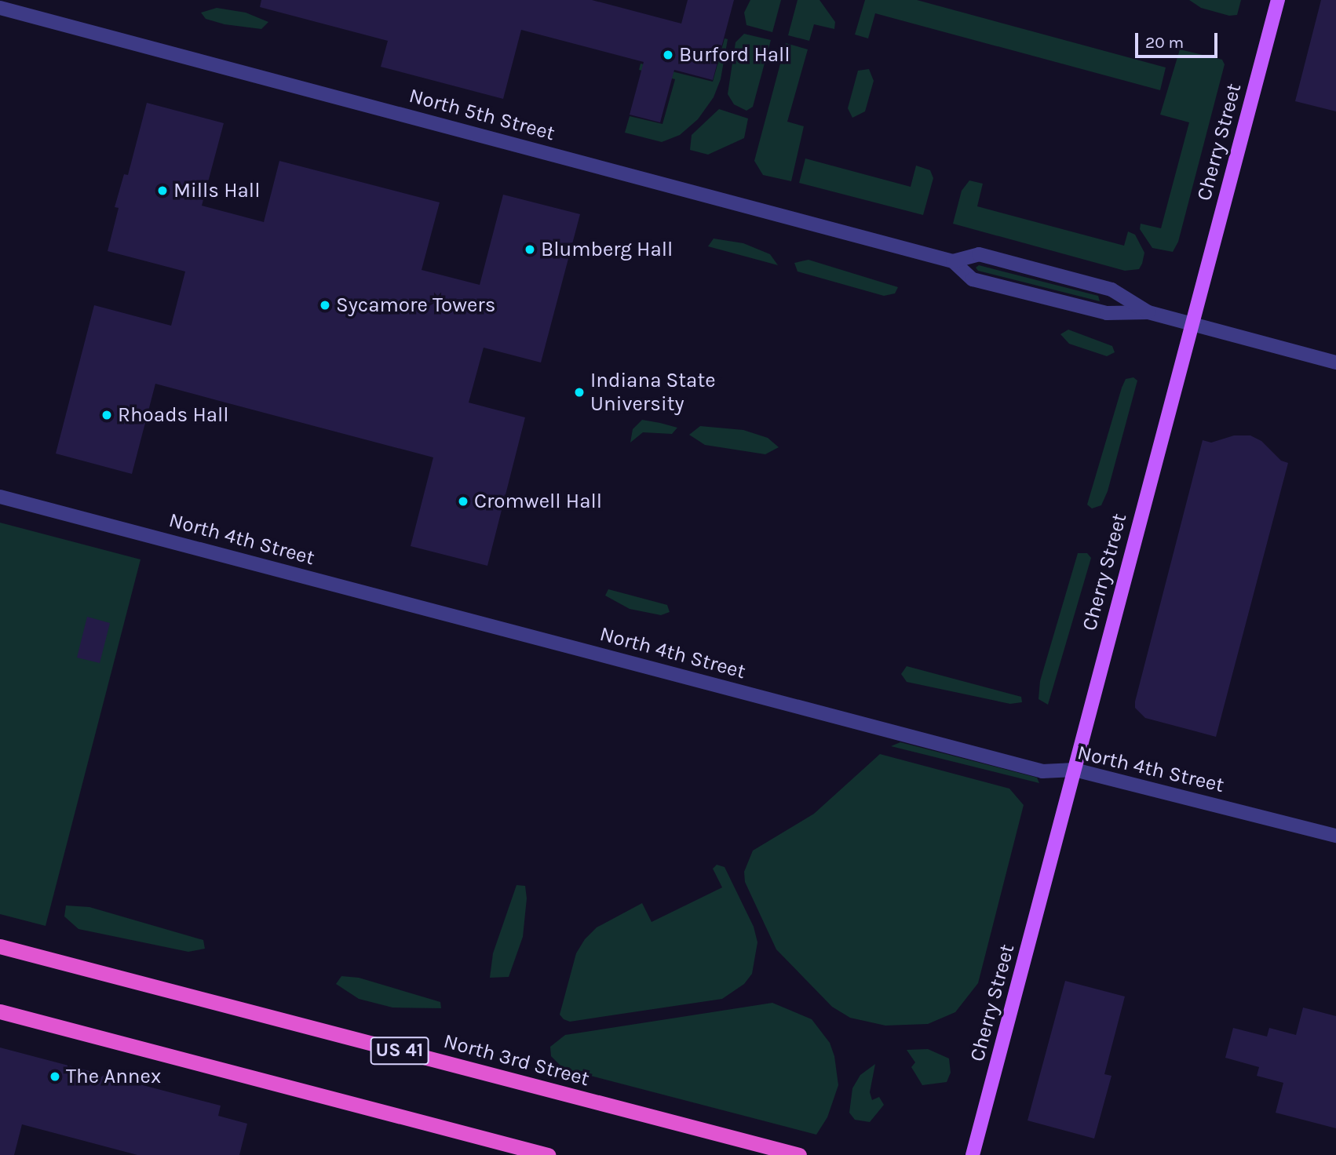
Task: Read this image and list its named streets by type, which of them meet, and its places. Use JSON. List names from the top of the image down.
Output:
{
  "streets": {
    "highway": ["US 41", "North 3rd Street"],
    "main road": ["Cherry Street"],
    "street": ["North 5th Street", "North 4th Street"]
  },
  "crossings": [
    ["North 5th Street", "Cherry Street"],
    ["Cherry Street", "North 4th Street"]
  ],
  "places": [
    "Burford Hall",
    "Mills Hall",
    "Blumberg Hall",
    "Sycamore Towers",
    "Indiana State University",
    "Rhoads Hall",
    "Cromwell Hall",
    "The Annex"
  ],
  "scale_bar": "20 m"
}
